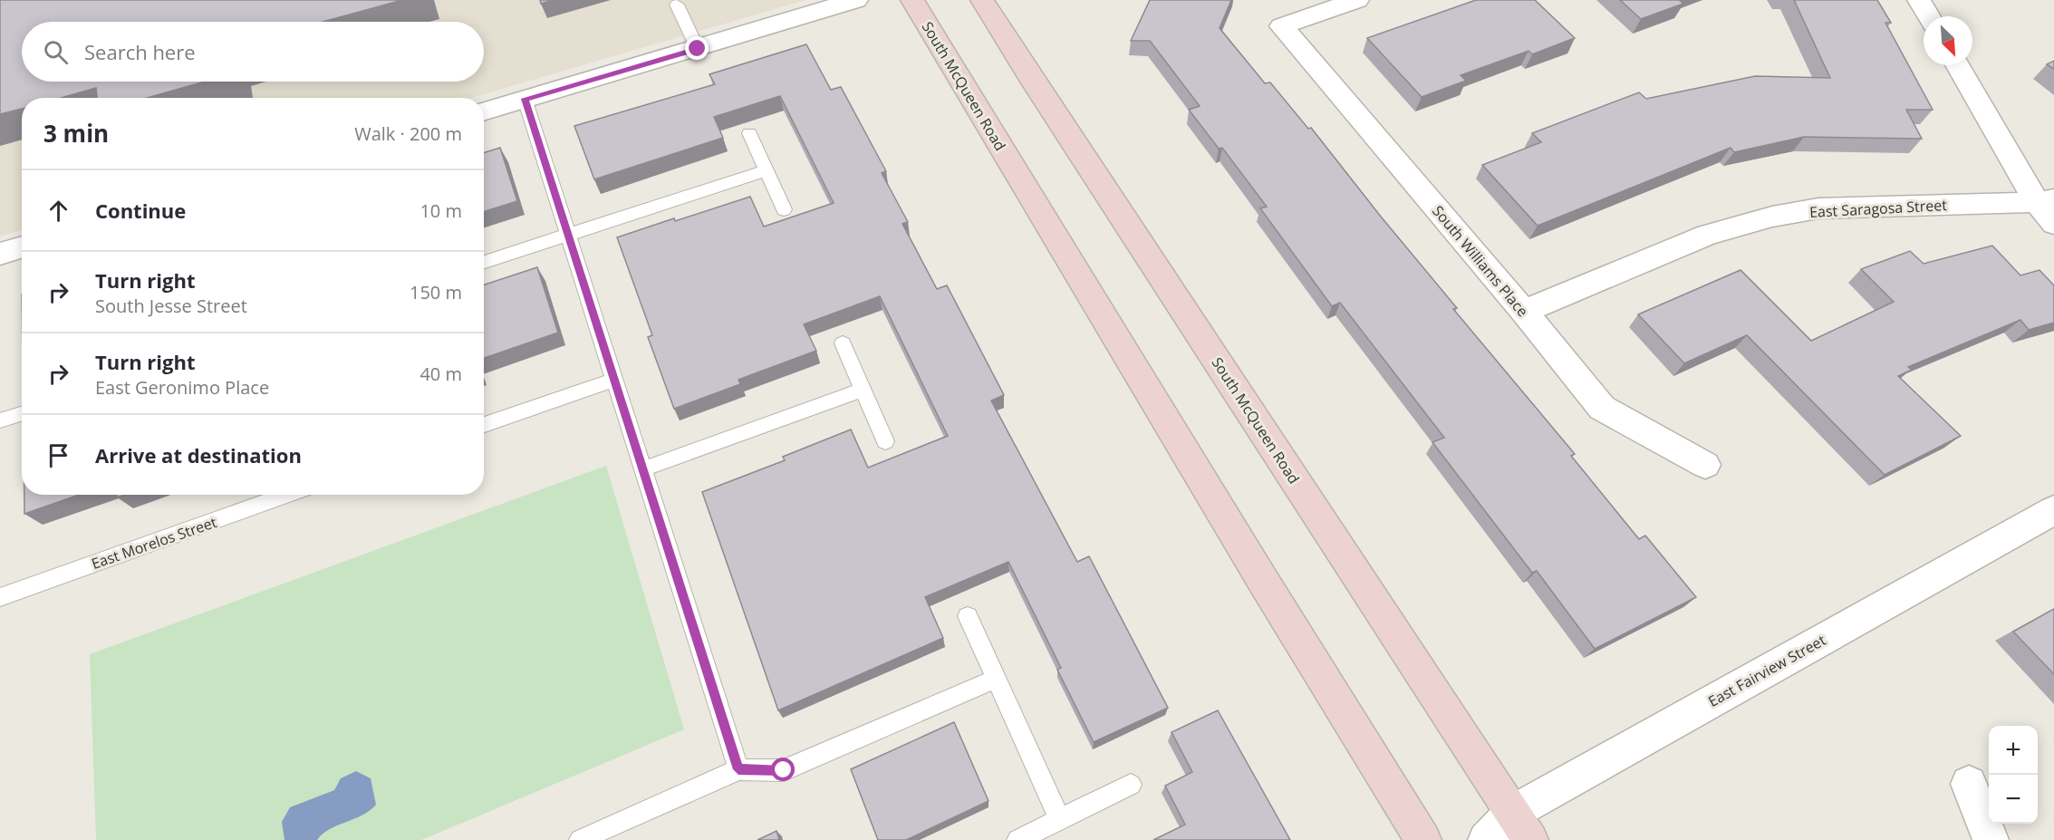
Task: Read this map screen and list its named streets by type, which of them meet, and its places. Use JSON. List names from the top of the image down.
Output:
{
  "streets": {
    "main road": ["South McQueen Road"],
    "street": ["East Saragosa Street", "South Williams Place", "East Fairview Street"],
    "lane": ["East Morelos Street"]
  },
  "crossings": [
    ["South McQueen Road", "East Fairview Street"],
    ["East Saragosa Street", "South Williams Place"]
  ],
  "north": "bottom right",
  "page": {
    "search": "Search here",
    "heading": ["3 min", "Walk · 200 m"],
    "list": [
      ["Continue", "10 m"],
      ["Turn right", "South Jesse Street", "150 m"],
      ["Turn right", "East Geronimo Place", "40 m"],
      "Arrive at destination"
    ],
    "map_buttons": ["+", "−"]
  }
}
